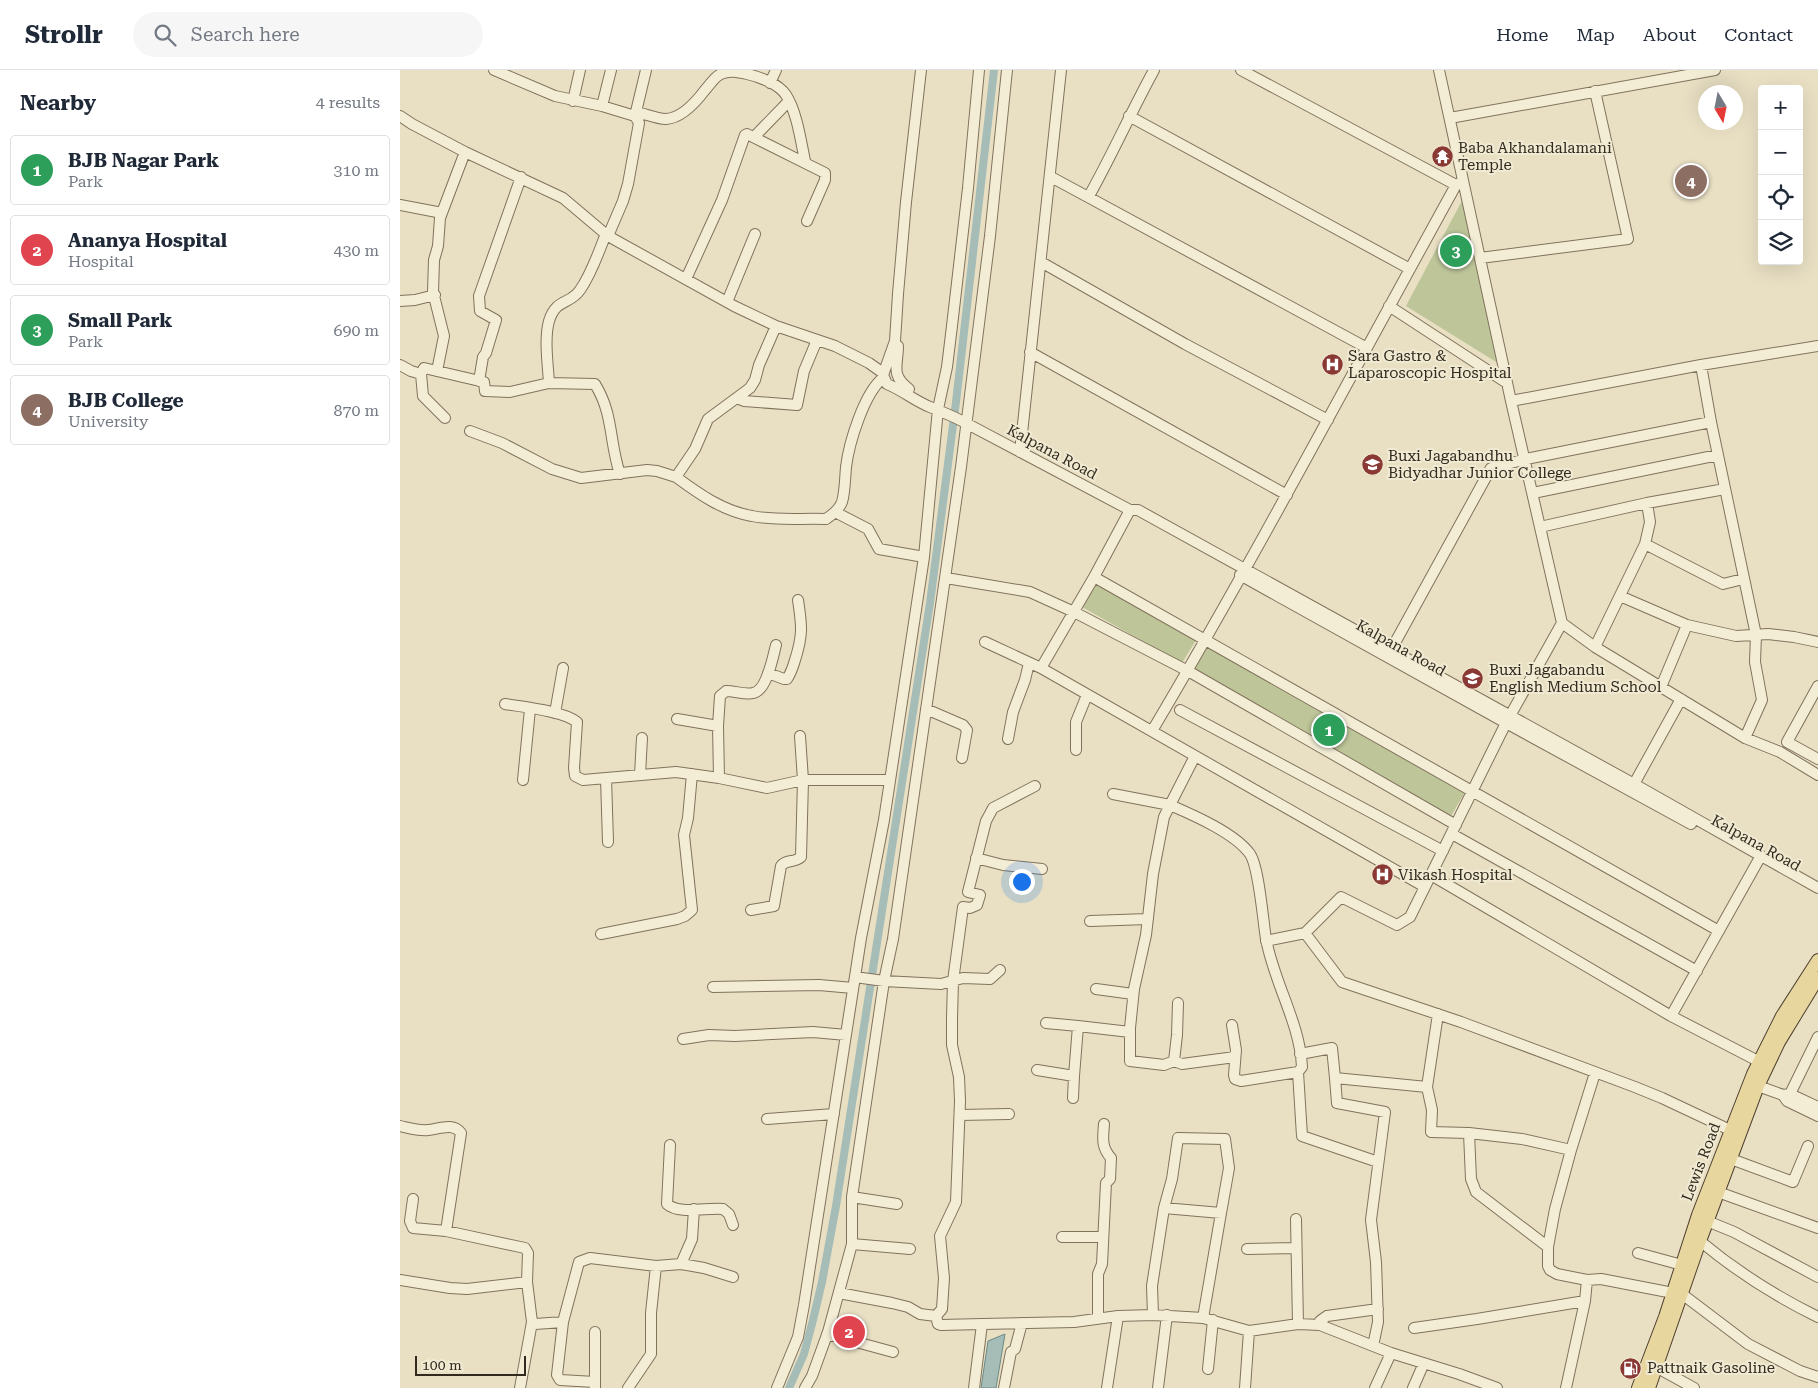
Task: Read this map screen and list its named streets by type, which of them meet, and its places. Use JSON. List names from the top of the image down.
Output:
{
  "streets": {
    "main road": ["Lewis Road"],
    "street": ["Kalpana Road"]
  },
  "places": {
    "temple": ["Baba Akhandalamani Temple"],
    "hospital": ["Sara Gastro & Laparoscopic Hospital", "Vikash Hospital"],
    "school or university": ["Buxi Jagabandhu Bidyadhar Junior College", "Buxi Jagabandu English Medium School"],
    "fuel station": ["Pattnaik Gasoline"]
  },
  "scale_bar": "100 m",
  "north": "bottom",
  "page": {
    "header": "Strollr",
    "search": "Search here",
    "nav": [
      "Home",
      "Map",
      "About",
      "Contact"
    ],
    "heading": ["Nearby", "4 results"],
    "map_buttons": ["+", "−"],
    "list": [
      {
        "mark": "1",
        "name": "BJB Nagar Park",
        "note": "Park",
        "value": "310 m"
      },
      {
        "mark": "2",
        "name": "Ananya Hospital",
        "note": "Hospital",
        "value": "430 m"
      },
      {
        "mark": "3",
        "name": "Small Park",
        "note": "Park",
        "value": "690 m"
      },
      {
        "mark": "4",
        "name": "BJB College",
        "note": "University",
        "value": "870 m"
      }
    ],
    "pins": [
      "4",
      "3",
      "1",
      "2"
    ],
    "scale": "100 m"
  }
}
